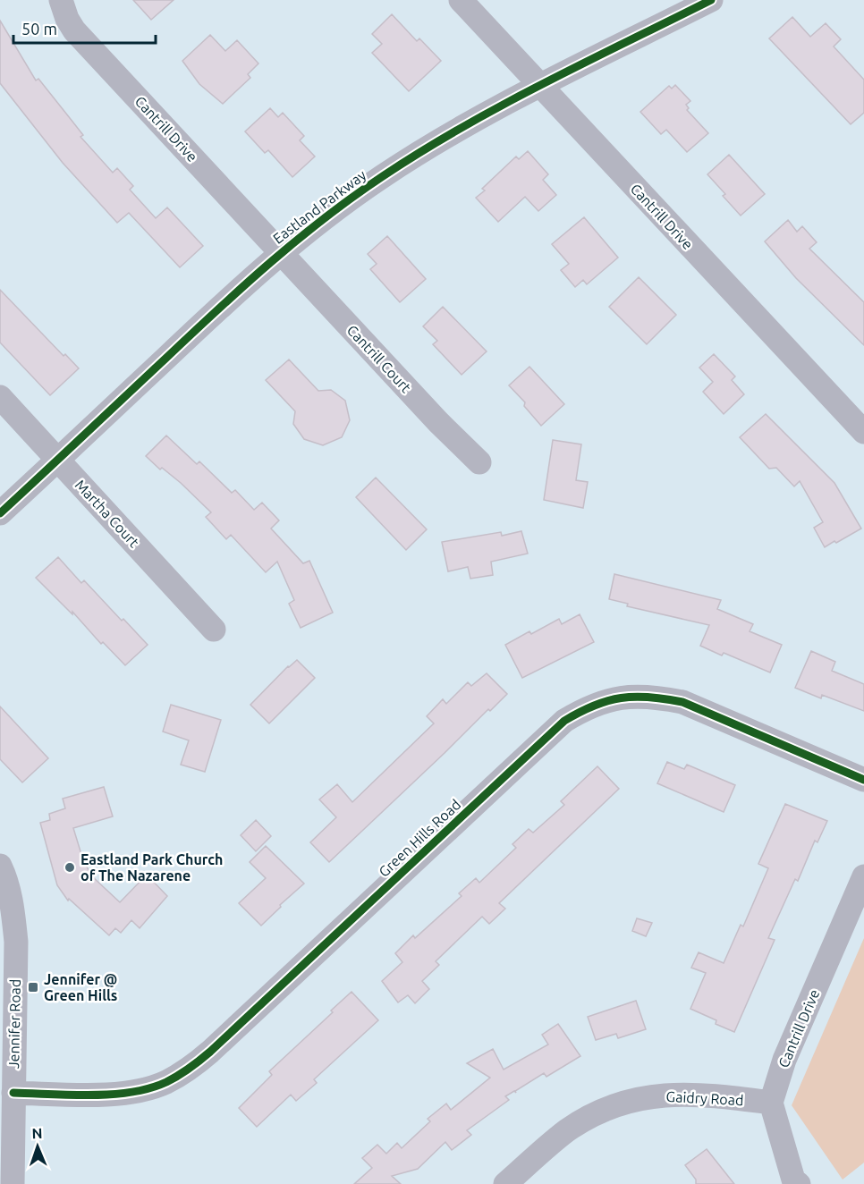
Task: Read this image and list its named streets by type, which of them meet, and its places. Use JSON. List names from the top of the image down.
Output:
{
  "streets": {
    "street": [
      "Cantrill Drive",
      "Eastland Parkway",
      "Cantrill Court",
      "Martha Court",
      "Green Hills Road",
      "Jennifer Road",
      "Gaidry Road"
    ]
  },
  "crossings": [
    ["Cantrill Drive", "Eastland Parkway"],
    ["Cantrill Drive", "Cantrill Court"],
    ["Cantrill Drive", "Gaidry Road"],
    ["Eastland Parkway", "Cantrill Court"],
    ["Eastland Parkway", "Martha Court"],
    ["Green Hills Road", "Jennifer Road"]
  ],
  "places": {
    "other": ["Eastland Park Church of The Nazarene"],
    "transit": ["Jennifer @ Green Hills"]
  },
  "scale_bar": "50 m",
  "north": "top"
}
